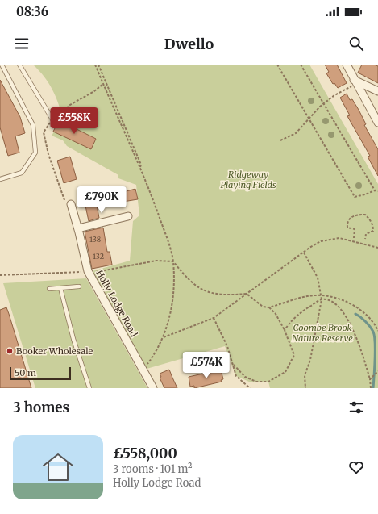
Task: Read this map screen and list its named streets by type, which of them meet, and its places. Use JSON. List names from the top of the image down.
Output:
{
  "streets": {
    "street": ["Holly Lodge Road"]
  },
  "parks": ["Ridgeway Playing Fields", "Coombe Brook Nature Reserve"],
  "places": ["Booker Wholesale"],
  "house_numbers": ["138", "132"],
  "scale_bar": "50 m",
  "page": {
    "status": "08:36",
    "header": "Dwello",
    "price": ["£558K", "£790K", "£574K"],
    "scale": "50 m",
    "heading": "3 homes",
    "list": [
      {
        "name": "£558,000",
        "note": "3 rooms · 101 m² · Holly Lodge Road"
      }
    ]
  }
}
